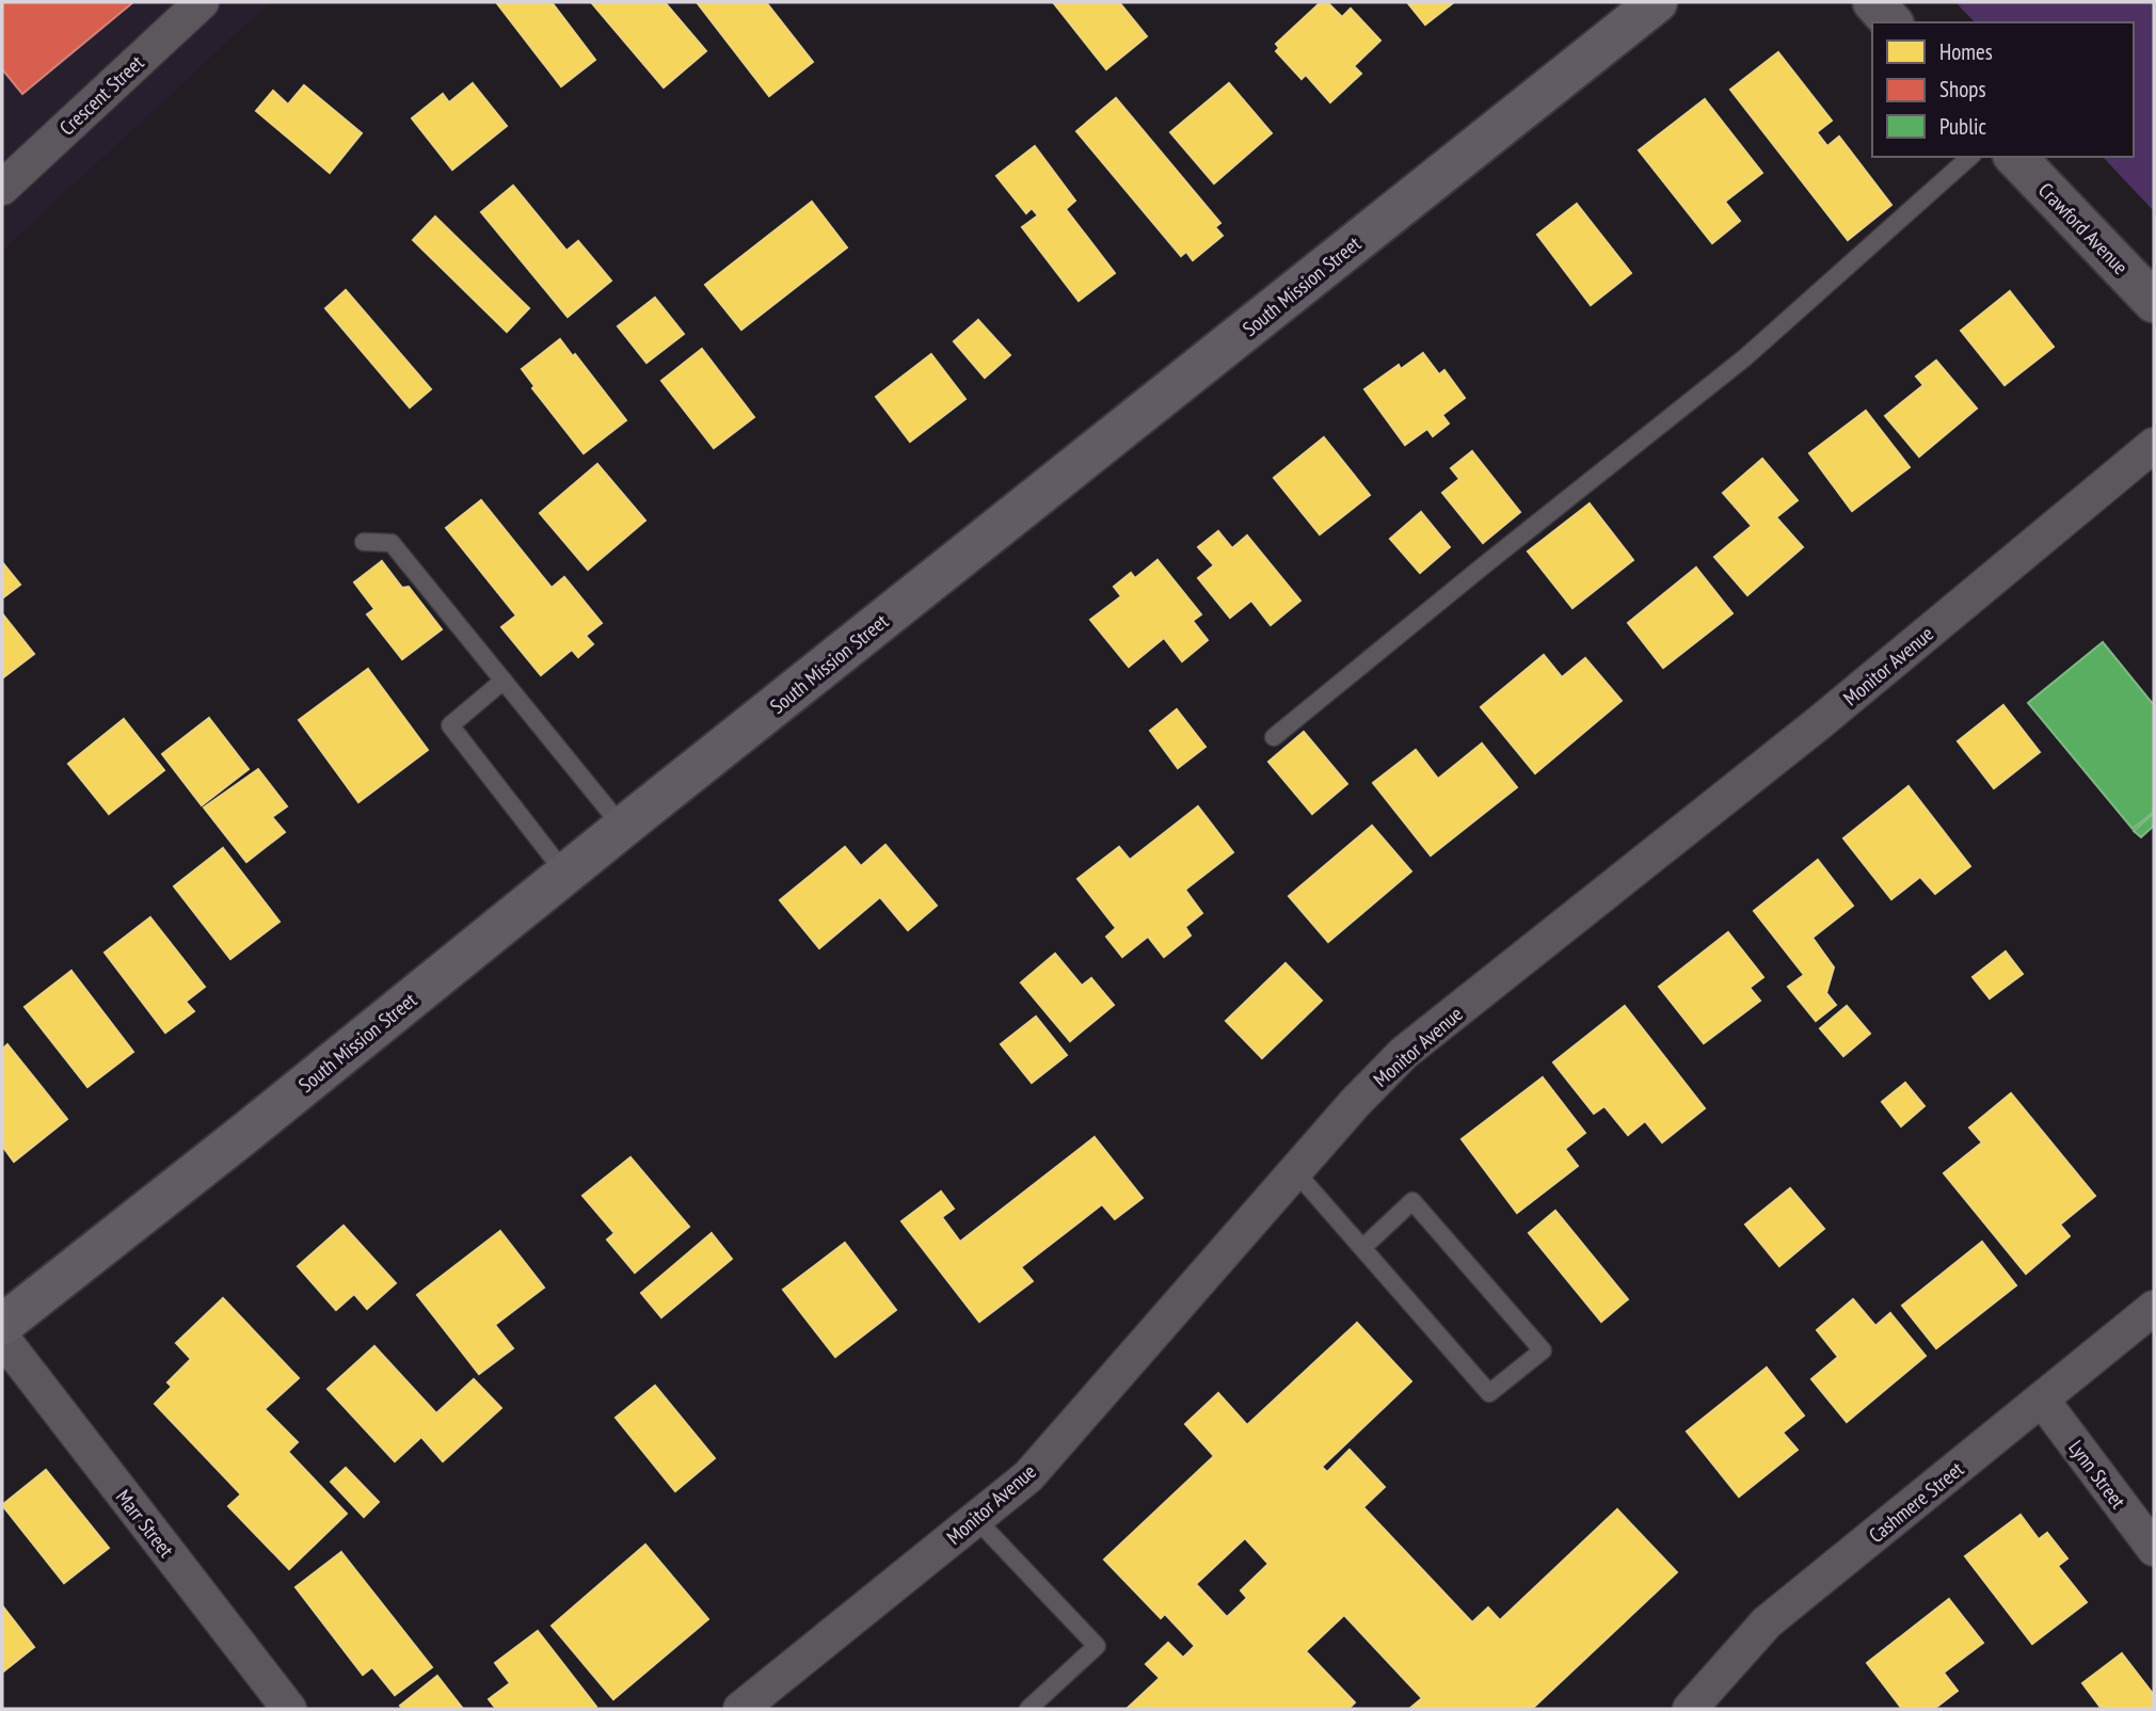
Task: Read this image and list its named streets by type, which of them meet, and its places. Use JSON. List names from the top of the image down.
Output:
{
  "streets": {
    "main road": ["South Mission Street"],
    "street": [
      "Crescent Street",
      "Crawford Avenue",
      "Monitor Avenue",
      "Lynn Street",
      "Cashmere Street",
      "Marr Street"
    ]
  },
  "crossings": [
    ["Lynn Street", "Cashmere Street"]
  ],
  "legend": ["Homes", "Shops", "Public"]
}
